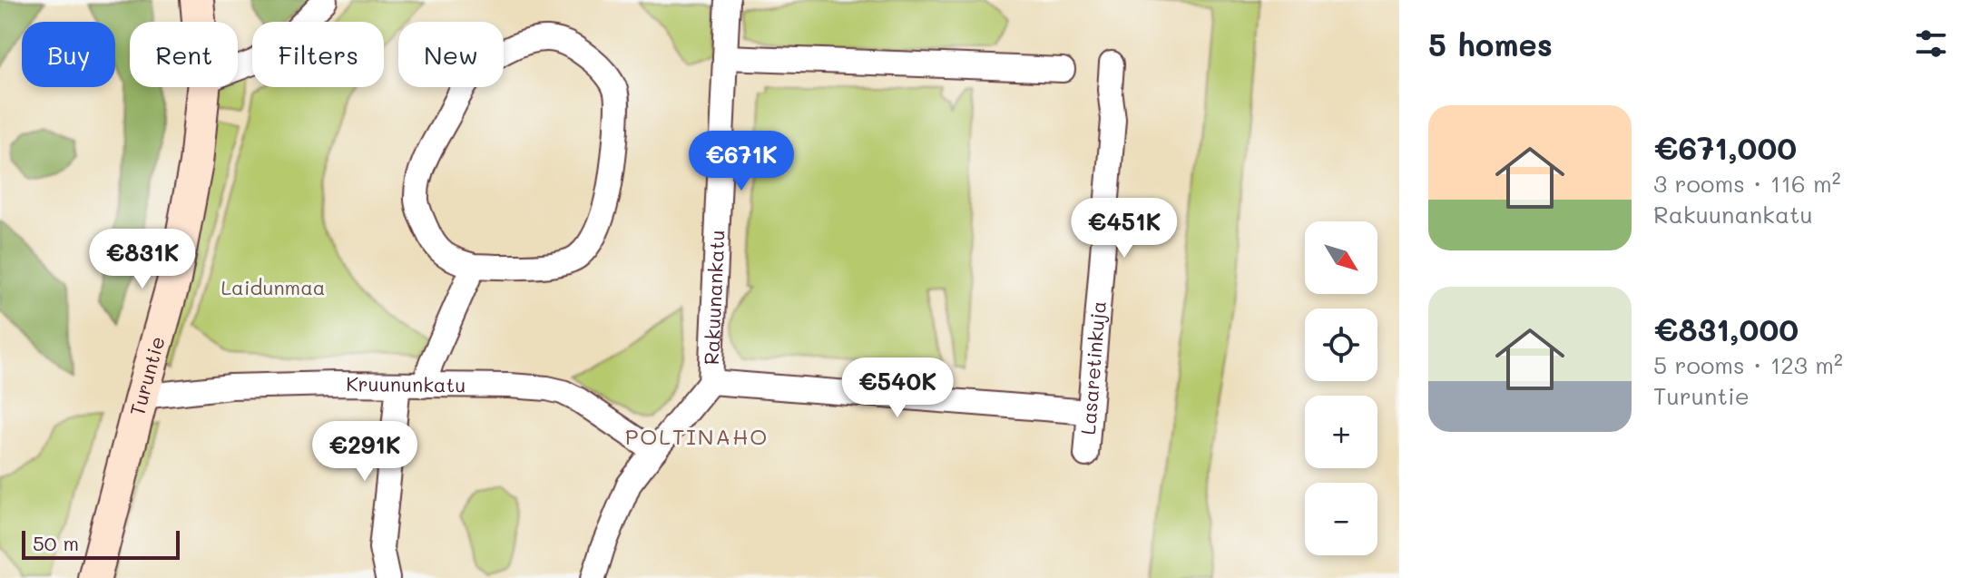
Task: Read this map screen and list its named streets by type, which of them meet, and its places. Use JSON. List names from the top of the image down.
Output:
{
  "streets": {
    "main road": ["Turuntie"],
    "street": ["Rakuunankatu", "Lasaretinkuja", "Kruununkatu"]
  },
  "crossings": [
    ["Rakuunankatu", "Kruununkatu"],
    ["Turuntie", "Kruununkatu"]
  ],
  "districts": ["POLTINAHO"],
  "parks": ["Laidunmaa"],
  "scale_bar": "50 m",
  "north": "bottom right",
  "page": {
    "heading": "5 homes",
    "chip": [
      "Buy",
      "Rent",
      "Filters",
      "New"
    ],
    "list": [
      {
        "name": "€671,000",
        "note": "3 rooms · 116 m² · Rakuunankatu"
      },
      {
        "name": "€831,000",
        "note": "5 rooms · 123 m² · Turuntie"
      }
    ],
    "price": [
      "€671K",
      "€451K",
      "€831K",
      "€540K",
      "€291K"
    ],
    "map_buttons": ["+", "−"],
    "scale": "50 m"
  }
}
